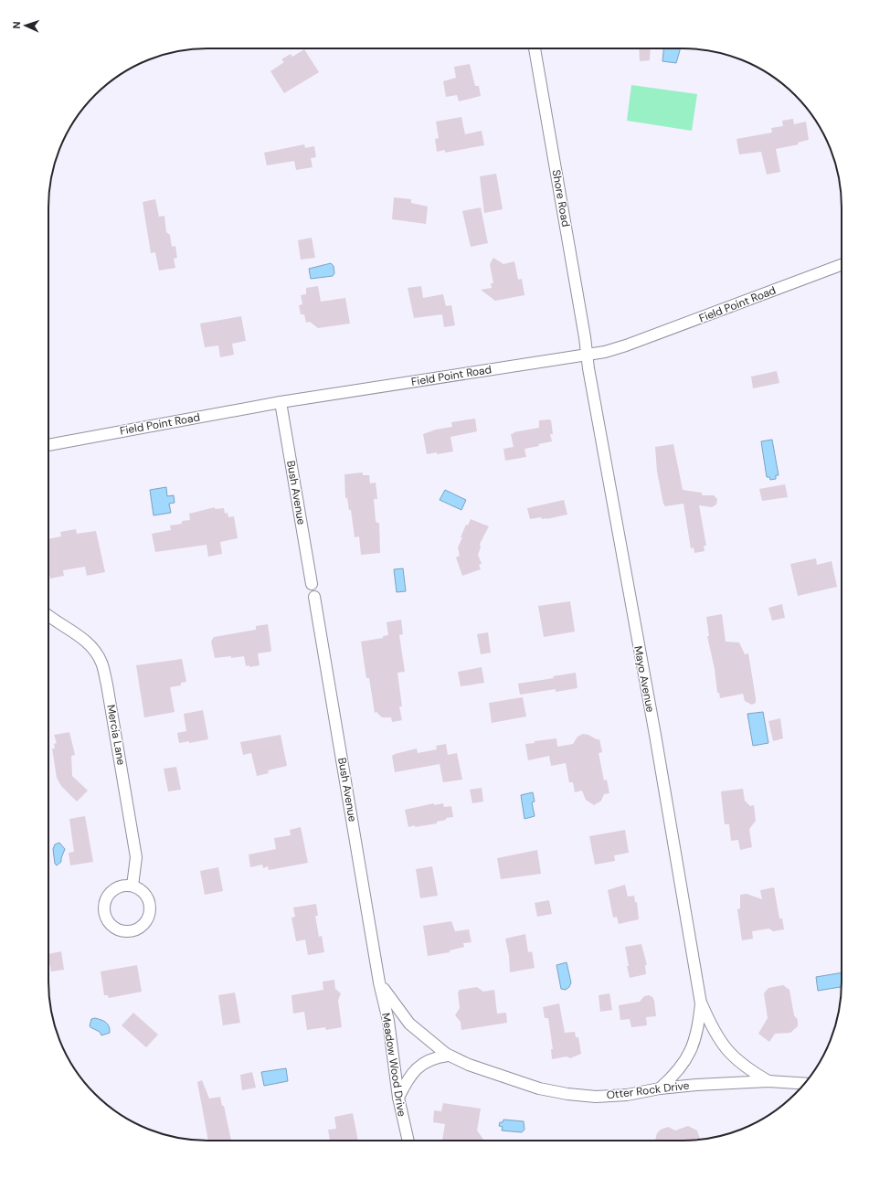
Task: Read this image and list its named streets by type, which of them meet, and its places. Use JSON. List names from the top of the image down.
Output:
{
  "streets": {
    "street": [
      "Shore Road",
      "Field Point Road",
      "Bush Avenue",
      "Mayo Avenue",
      "Mercia Lane",
      "Meadow Wood Drive",
      "Otter Rock Drive"
    ]
  },
  "crossings": [
    ["Shore Road", "Field Point Road"],
    ["Shore Road", "Mayo Avenue"],
    ["Field Point Road", "Bush Avenue"],
    ["Field Point Road", "Mayo Avenue"],
    ["Bush Avenue", "Meadow Wood Drive"],
    ["Bush Avenue", "Otter Rock Drive"],
    ["Mayo Avenue", "Otter Rock Drive"],
    ["Meadow Wood Drive", "Otter Rock Drive"]
  ],
  "north": "left"
}
